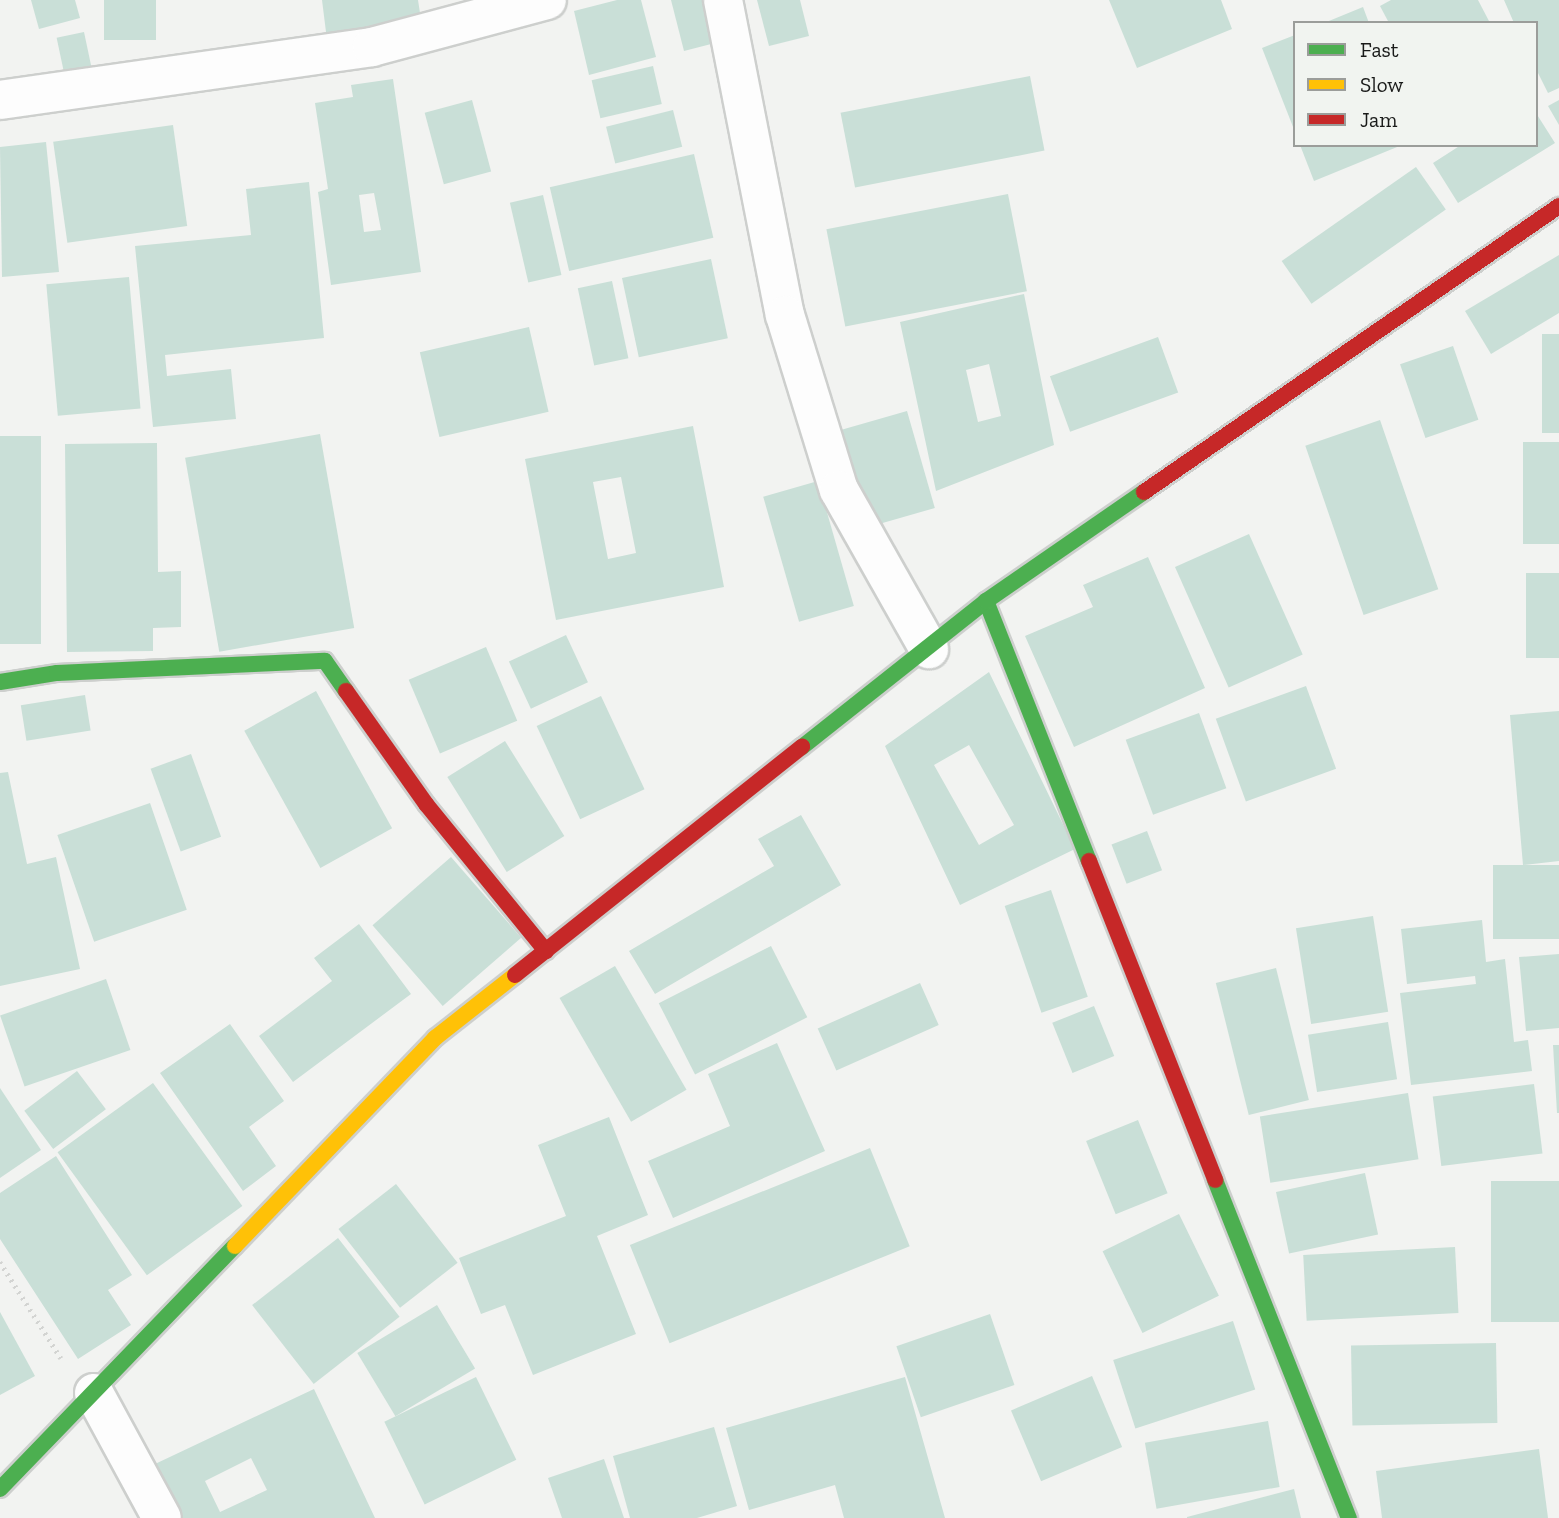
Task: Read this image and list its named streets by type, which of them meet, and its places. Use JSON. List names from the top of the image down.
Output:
{
  "legend": ["Fast", "Slow", "Jam"]
}
